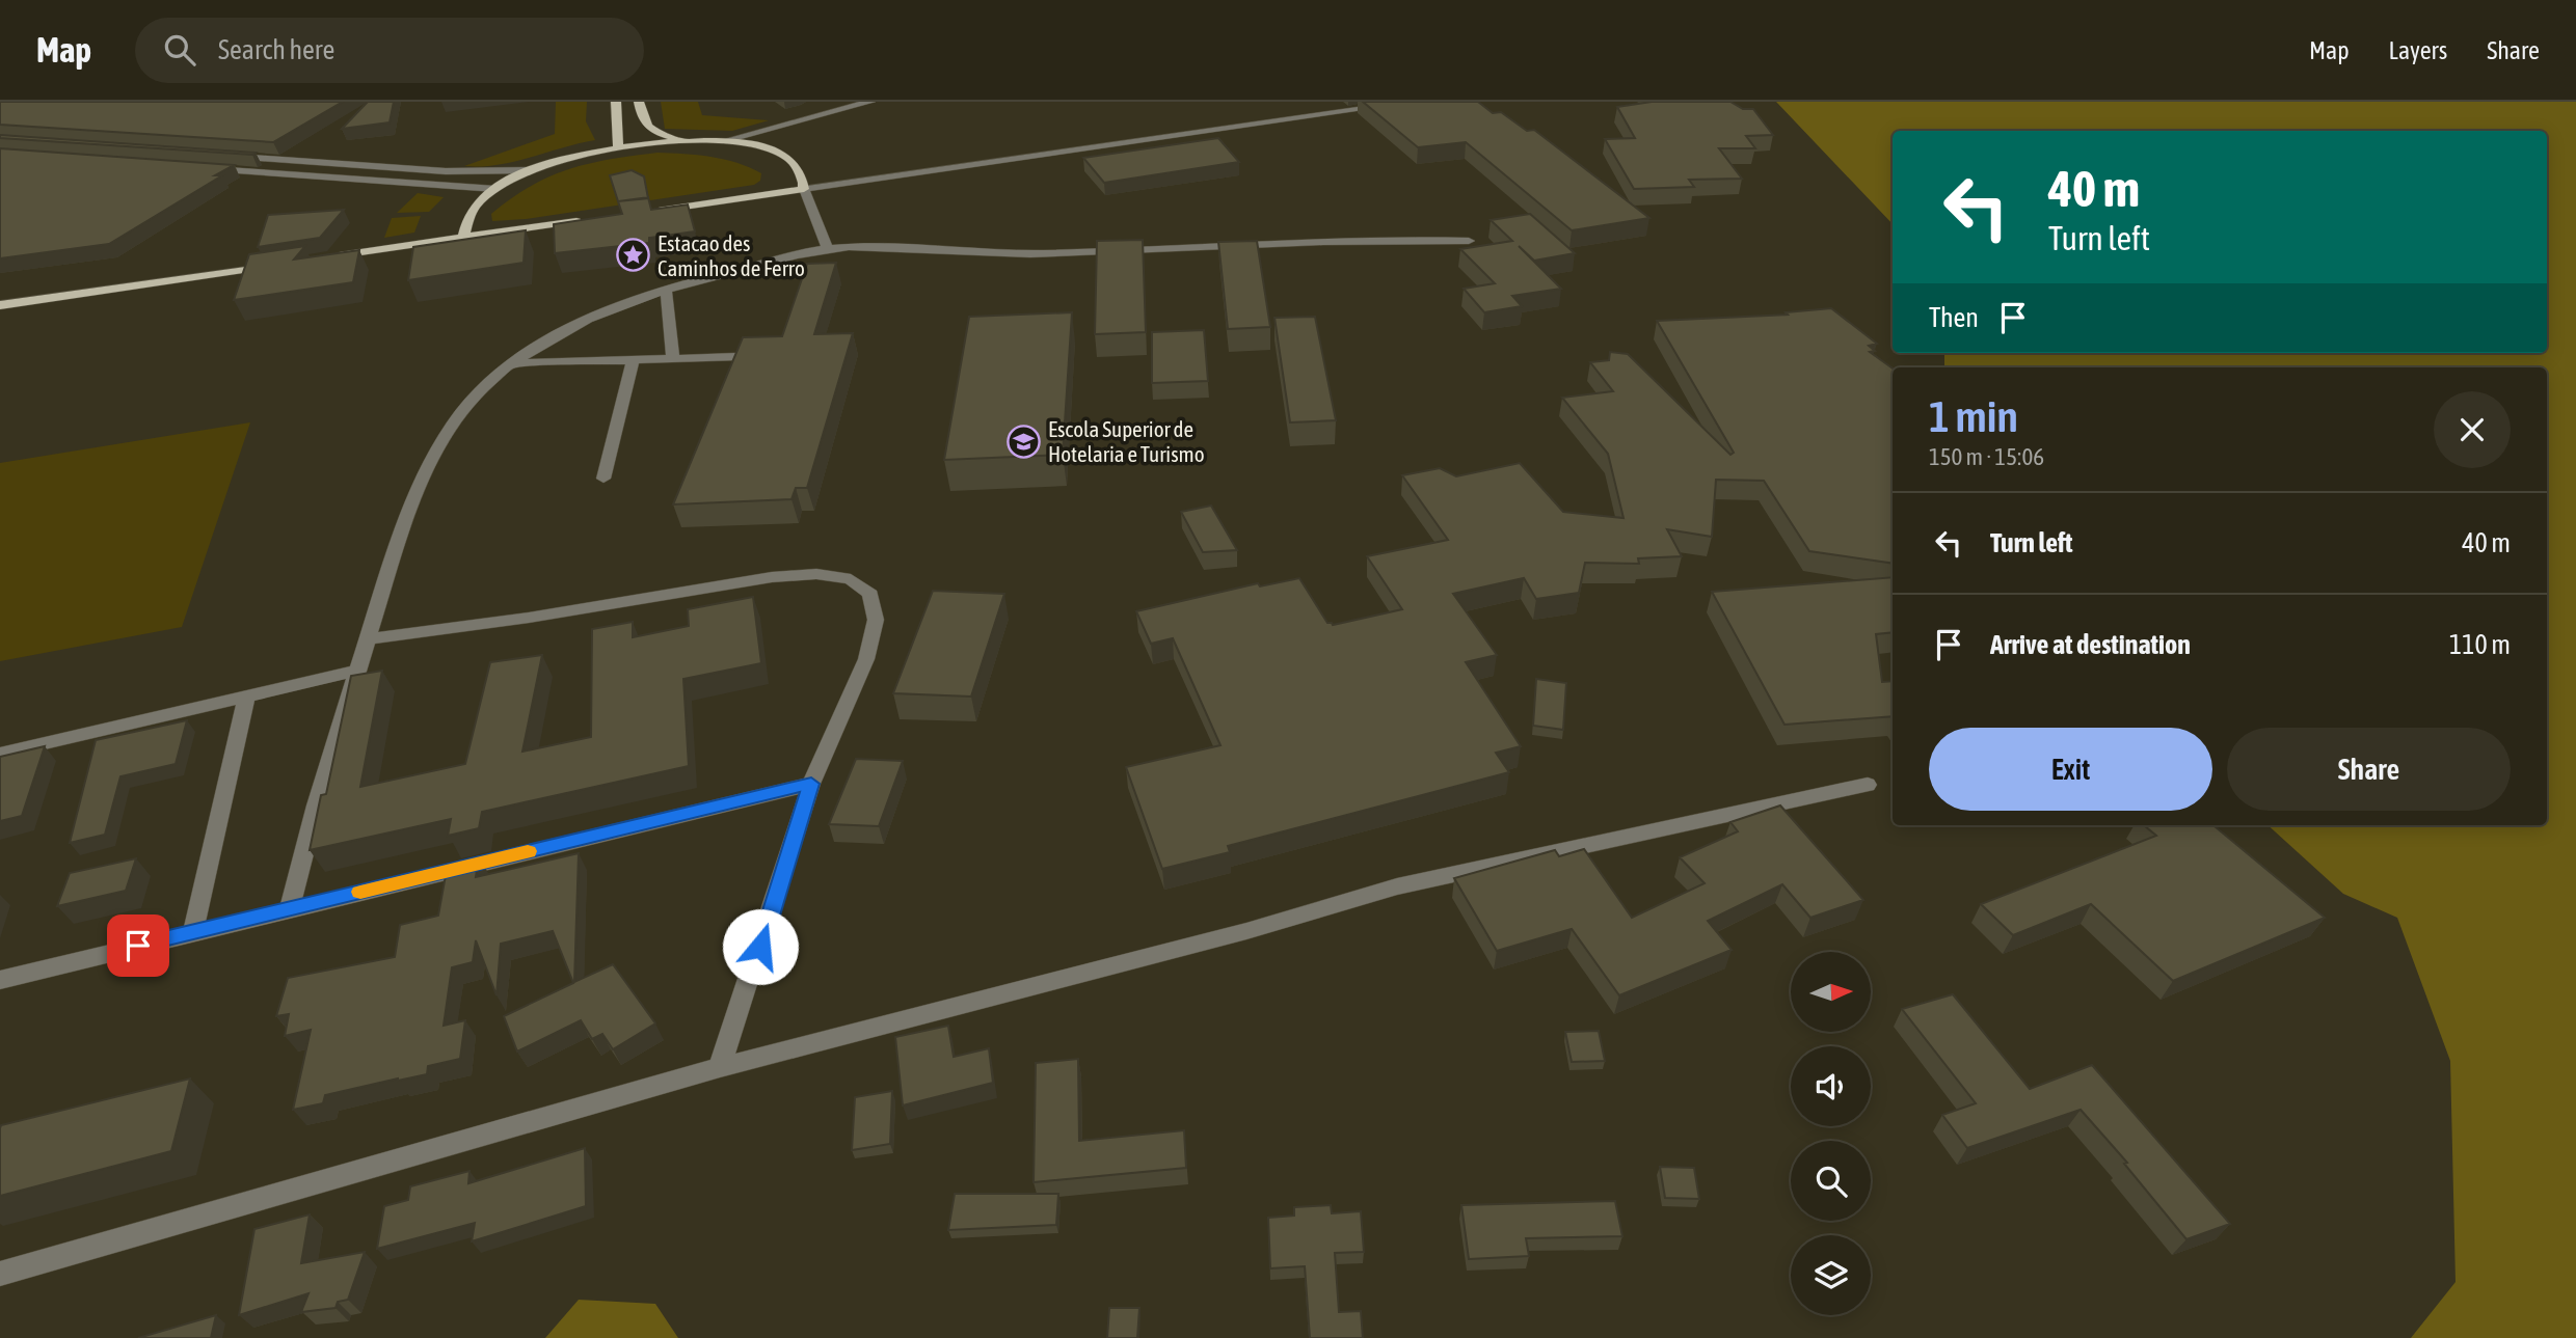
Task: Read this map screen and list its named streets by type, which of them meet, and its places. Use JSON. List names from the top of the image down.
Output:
{
  "places": {
    "place": ["Estacao des Caminhos de Ferro"],
    "school or university": ["Escola Superior de Hotelaria e Turismo"]
  },
  "north": "right",
  "page": {
    "header": "Map",
    "search": "Search here",
    "nav": ["Map", "Layers", "Share"],
    "turn": ["40 m", "Turn left"],
    "then": "Then",
    "heading": ["1 min", "150 m · 15:06"],
    "list": [
      {
        "name": "Turn left",
        "value": "40 m"
      },
      {
        "name": "Arrive at destination",
        "value": "110 m"
      }
    ],
    "buttons": ["Exit", "Share"]
  }
}
